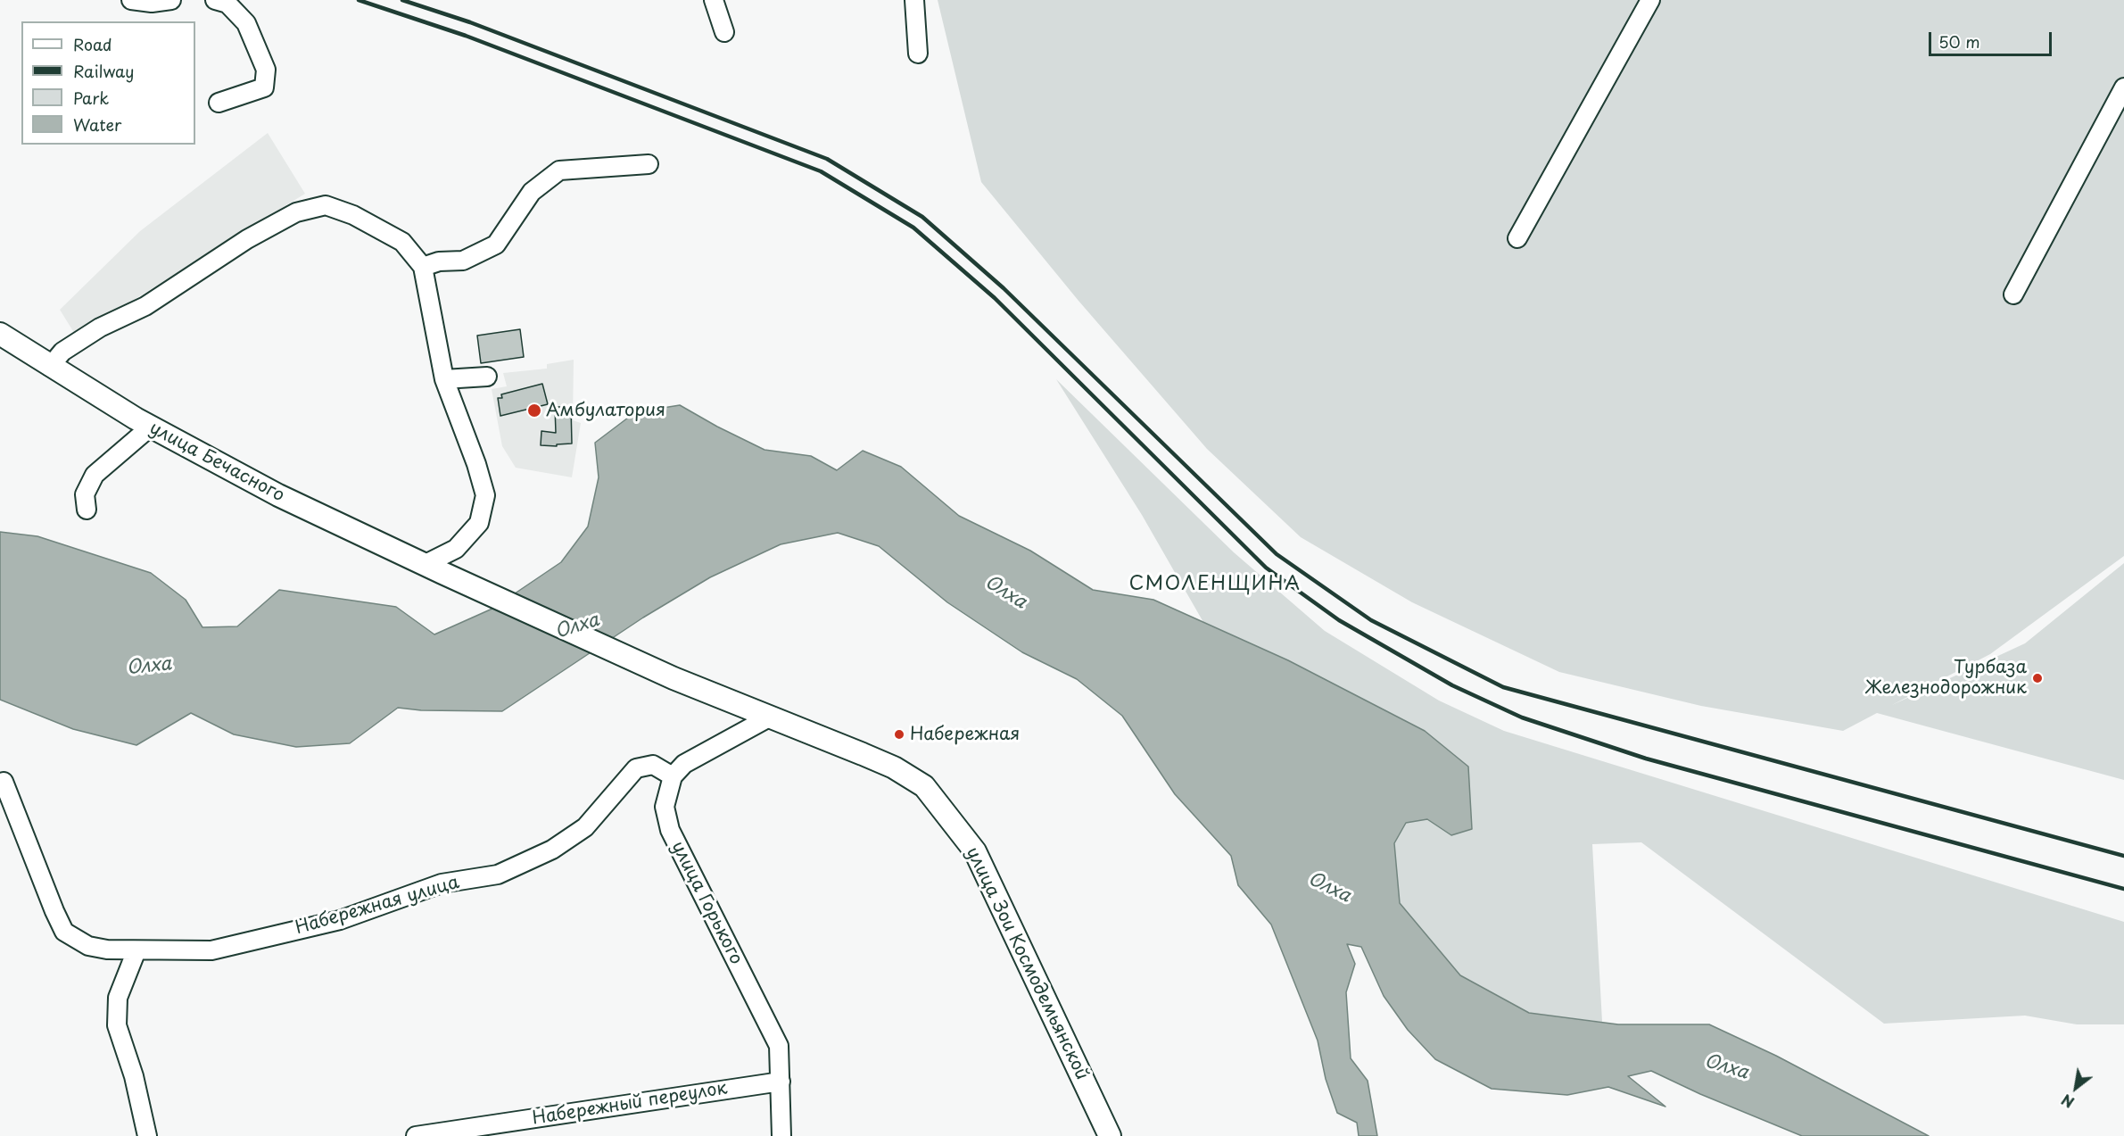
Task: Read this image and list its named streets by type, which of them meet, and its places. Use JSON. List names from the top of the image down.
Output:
{
  "streets": {
    "main road": ["улица Бечасного", "улица Зои Космодемьянской"],
    "street": ["улица Горького", "Набережная улица", "Набережный переулок"]
  },
  "crossings": [
    ["улица Бечасного", "улица Зои Космодемьянской"],
    ["улица Горького", "Набережная улица"],
    ["улица Горького", "Набережный переулок"]
  ],
  "districts": ["СМОЛЕНЩИНА"],
  "water": ["Олха"],
  "places": ["Амбулатория", "Турбаза Железнодорожник", "Набережная"],
  "legend": [
    "Road",
    "Railway",
    "Park",
    "Water"
  ],
  "scale_bar": "50 m",
  "north": "bottom left"
}
